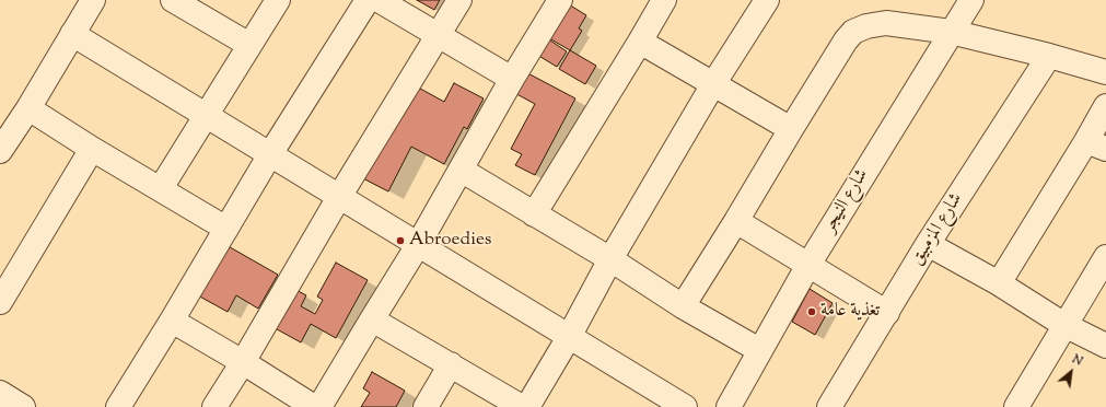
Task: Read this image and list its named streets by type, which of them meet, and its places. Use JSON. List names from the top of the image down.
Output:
{
  "streets": {
    "street": ["شارع النيجر", "شارع المزمبيق"]
  },
  "places": ["Abroedies", "تغذية عامة"],
  "north": "top right"
}
